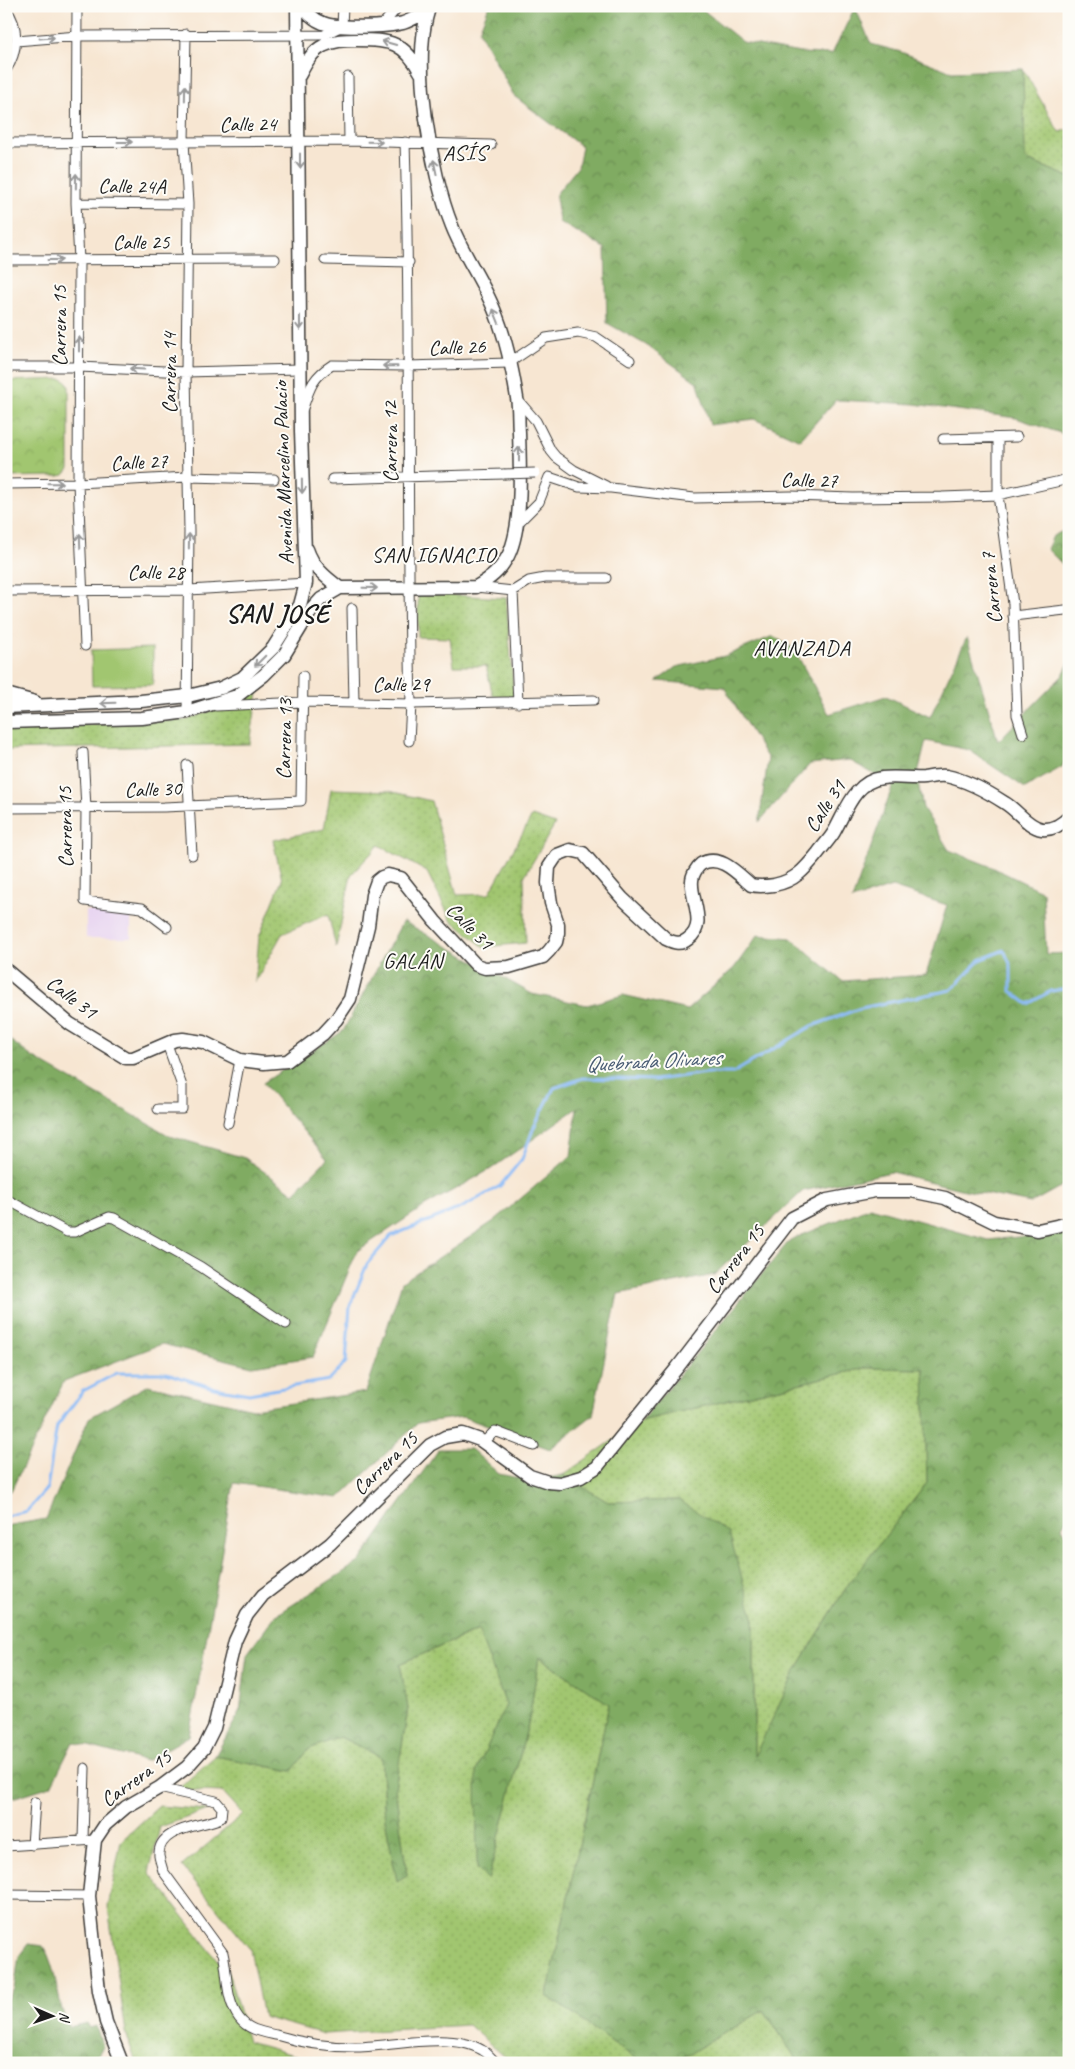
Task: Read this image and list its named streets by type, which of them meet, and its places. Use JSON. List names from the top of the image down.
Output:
{
  "streets": {
    "main road": ["Carrera 15", "Avenida Marcelino Palacio", "Calle 31"],
    "street": [
      "Calle 24",
      "Calle 24A",
      "Calle 25",
      "Calle 26",
      "Carrera 14",
      "Carrera 12",
      "Calle 27",
      "Calle 28",
      "Carrera 7",
      "Calle 29",
      "Carrera 13",
      "Calle 30"
    ]
  },
  "crossings": [
    ["Calle 24", "Carrera 15"],
    ["Calle 24", "Carrera 14"],
    ["Calle 24", "Carrera 12"],
    ["Calle 24", "Avenida Marcelino Palacio"],
    ["Calle 24A", "Carrera 15"],
    ["Calle 24A", "Carrera 14"],
    ["Calle 25", "Carrera 15"],
    ["Calle 25", "Carrera 14"],
    ["Carrera 15", "Calle 27"],
    ["Carrera 15", "Calle 28"],
    ["Carrera 15", "Calle 30"],
    ["Calle 26", "Carrera 12"],
    ["Calle 26", "Avenida Marcelino Palacio"],
    ["Carrera 14", "Calle 27"],
    ["Carrera 14", "Avenida Marcelino Palacio"],
    ["Carrera 14", "Calle 28"],
    ["Carrera 12", "Calle 29"],
    ["Calle 27", "Carrera 7"],
    ["Avenida Marcelino Palacio", "Calle 28"],
    ["Calle 29", "Carrera 13"],
    ["Carrera 13", "Calle 30"]
  ],
  "one_way": ["Avenida Marcelino Palacio"],
  "districts": [
    "ASÍS",
    "SAN IGNACIO",
    "SAN JOSÉ",
    "AVANZADA",
    "GALÁN"
  ],
  "water": ["Quebrada Olivares"],
  "north": "right"
}
